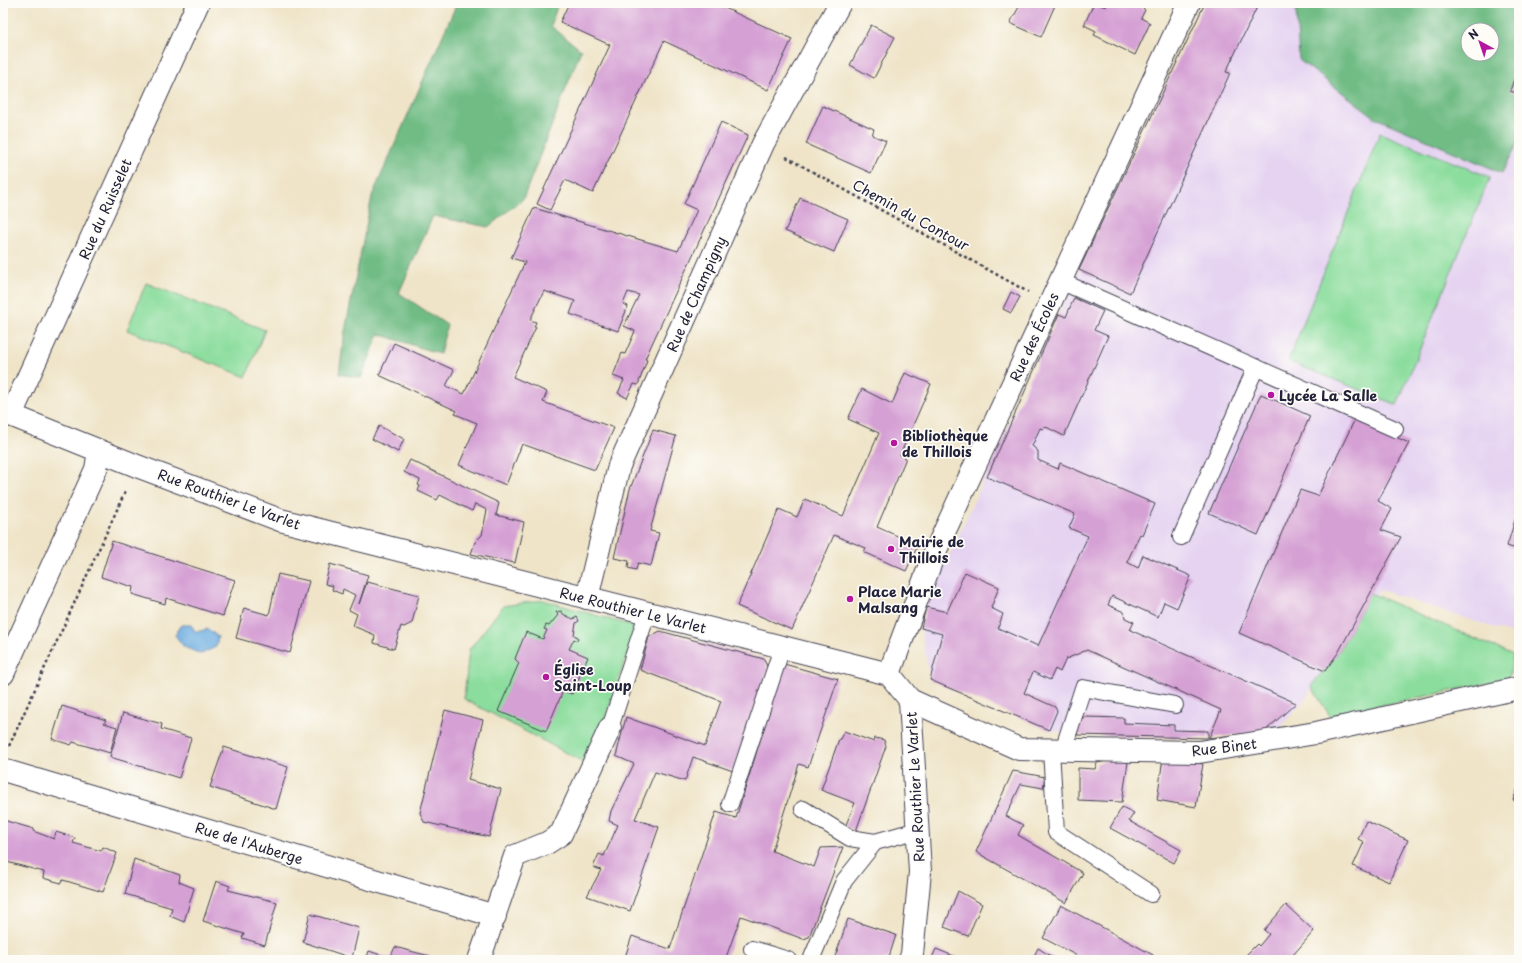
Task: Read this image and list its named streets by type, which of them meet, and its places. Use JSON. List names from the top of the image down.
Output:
{
  "streets": {
    "street": [
      "Rue du Ruisselet",
      "Rue de Champigny",
      "Rue des Écoles",
      "Rue Routhier Le Varlet",
      "Rue Binet",
      "Rue de l'Auberge"
    ],
    "path": ["Chemin du Contour"]
  },
  "crossings": [
    ["Rue du Ruisselet", "Rue Routhier Le Varlet"],
    ["Chemin du Contour", "Rue de Champigny"],
    ["Chemin du Contour", "Rue des Écoles"],
    ["Rue de Champigny", "Rue Routhier Le Varlet"],
    ["Rue des Écoles", "Rue Routhier Le Varlet"],
    ["Rue Routhier Le Varlet", "Rue Binet"]
  ],
  "places": [
    "Lycée La Salle",
    "Bibliothèque de Thillois",
    "Mairie de Thillois",
    "Place Marie Malsang",
    "Église Saint-Loup"
  ],
  "north": "top left"
}
